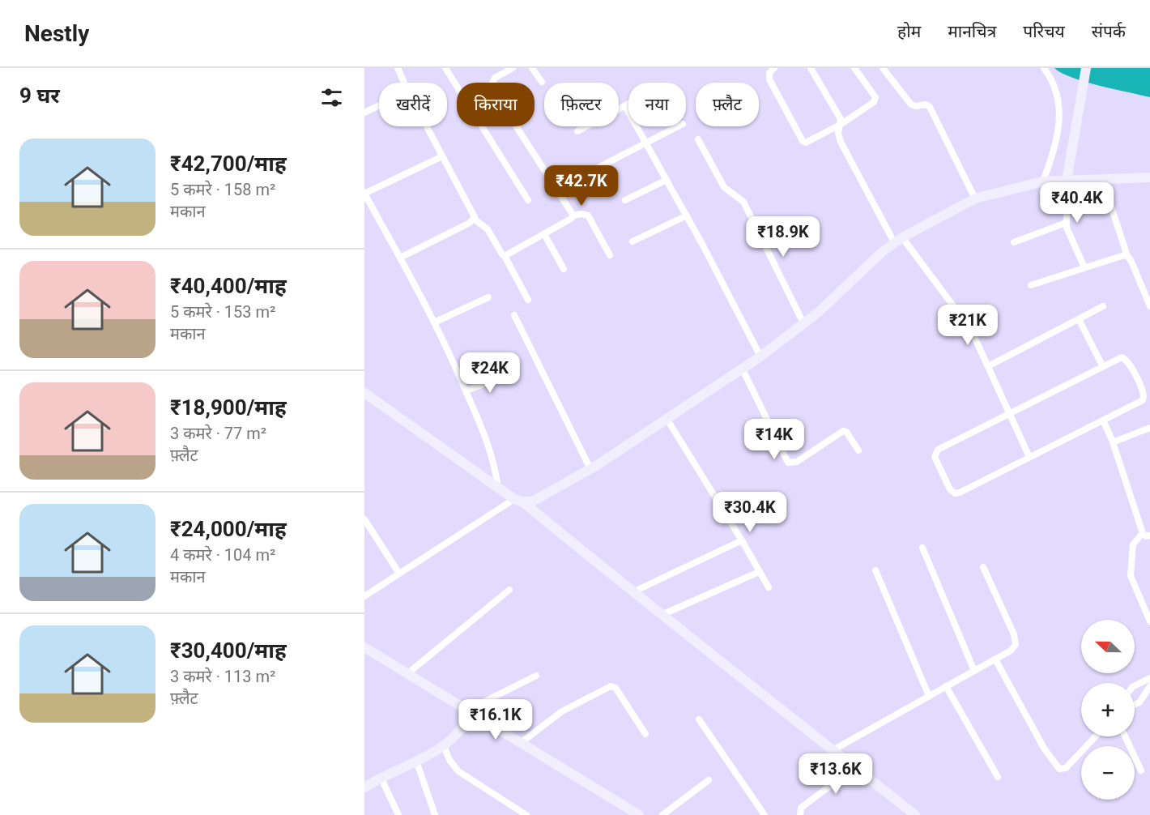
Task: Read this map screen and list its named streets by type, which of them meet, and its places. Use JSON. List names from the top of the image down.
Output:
{
  "north": "left",
  "page": {
    "header": "Nestly",
    "nav": [
      "होम",
      "मानचित्र",
      "परिचय",
      "संपर्क"
    ],
    "heading": "9 घर",
    "chip": [
      "खरीदें",
      "किराया",
      "फ़िल्टर",
      "नया",
      "फ़्लैट"
    ],
    "list": [
      {
        "name": "₹42,700/माह",
        "note": "5 कमरे · 158 m² · मकान"
      },
      {
        "name": "₹40,400/माह",
        "note": "5 कमरे · 153 m² · मकान"
      },
      {
        "name": "₹18,900/माह",
        "note": "3 कमरे · 77 m² · फ़्लैट"
      },
      {
        "name": "₹24,000/माह",
        "note": "4 कमरे · 104 m² · मकान"
      },
      {
        "name": "₹30,400/माह",
        "note": "3 कमरे · 113 m² · फ़्लैट"
      }
    ],
    "price": [
      "₹42.7K",
      "₹40.4K",
      "₹18.9K",
      "₹21K",
      "₹24K",
      "₹14K",
      "₹30.4K",
      "₹16.1K",
      "₹13.6K"
    ],
    "map_buttons": ["+", "−"]
  }
}
